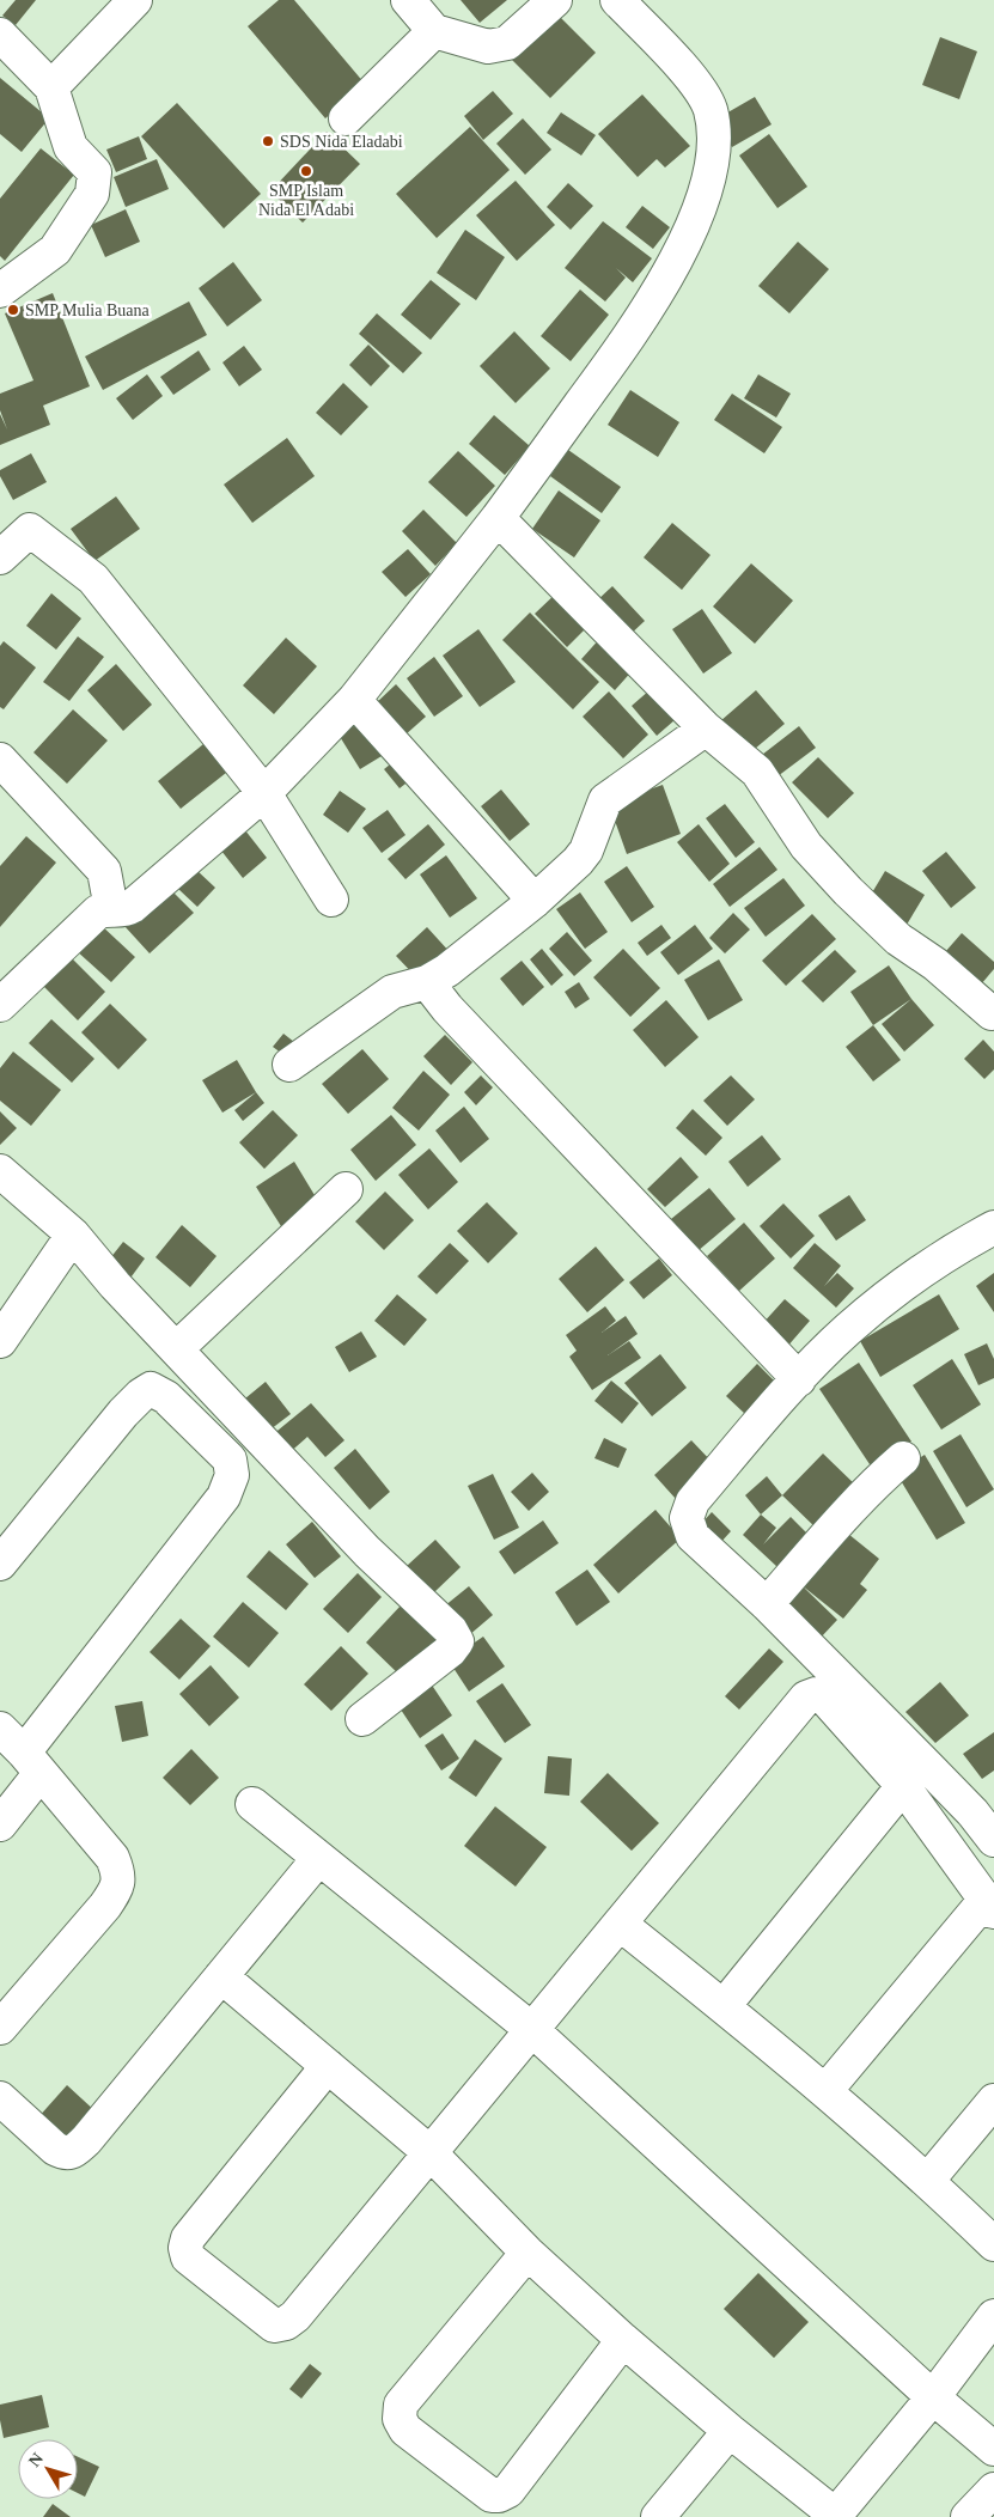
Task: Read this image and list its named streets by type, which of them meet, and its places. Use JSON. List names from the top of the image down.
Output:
{
  "places": ["SDS Nida Eladabi", "SMP Islam Nida El Adabi", "SMP Mulia Buana"],
  "north": "top left"
}
